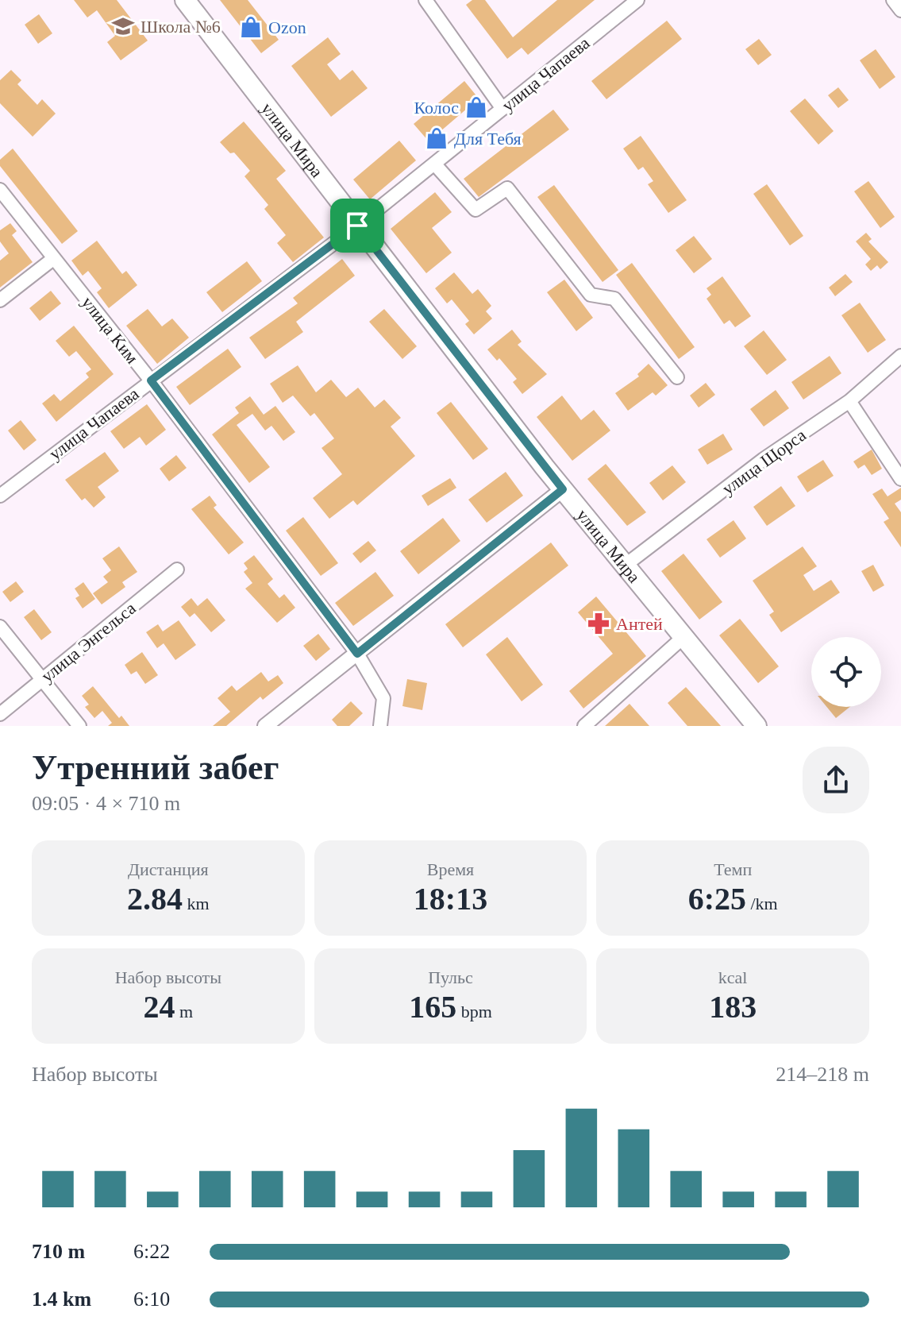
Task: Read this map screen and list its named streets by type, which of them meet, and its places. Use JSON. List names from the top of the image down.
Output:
{
  "streets": {
    "main road": ["улица Мира"],
    "street": [
      "улица Чапаева",
      "улица Ким",
      "улица Щорса",
      "улица Энгельса"
    ]
  },
  "crossings": [
    ["улица Чапаева", "улица Мира"],
    ["улица Чапаева", "улица Ким"],
    ["улица Мира", "улица Щорса"]
  ],
  "places": {
    "school or university": ["Школа №6"],
    "shop": ["Ozon", "Колос", "Для Тебя"],
    "pharmacy": ["Антей"]
  },
  "page": {
    "heading": ["Утренний забег", "09:05 · 4 × 710 m"],
    "stats": [
      ["Дистанция", "2.84 km"],
      ["Время", "18:13"],
      ["Темп", "6:25 /km"],
      ["Набор высоты", "24 m"],
      ["Пульс", "165 bpm"],
      ["kcal", "183"]
    ],
    "chart": ["Набор высоты", "214–218 m"],
    "list": [
      {
        "name": "710 m",
        "note": "6:22"
      },
      {
        "name": "1.4 km",
        "note": "6:10"
      }
    ]
  }
}
